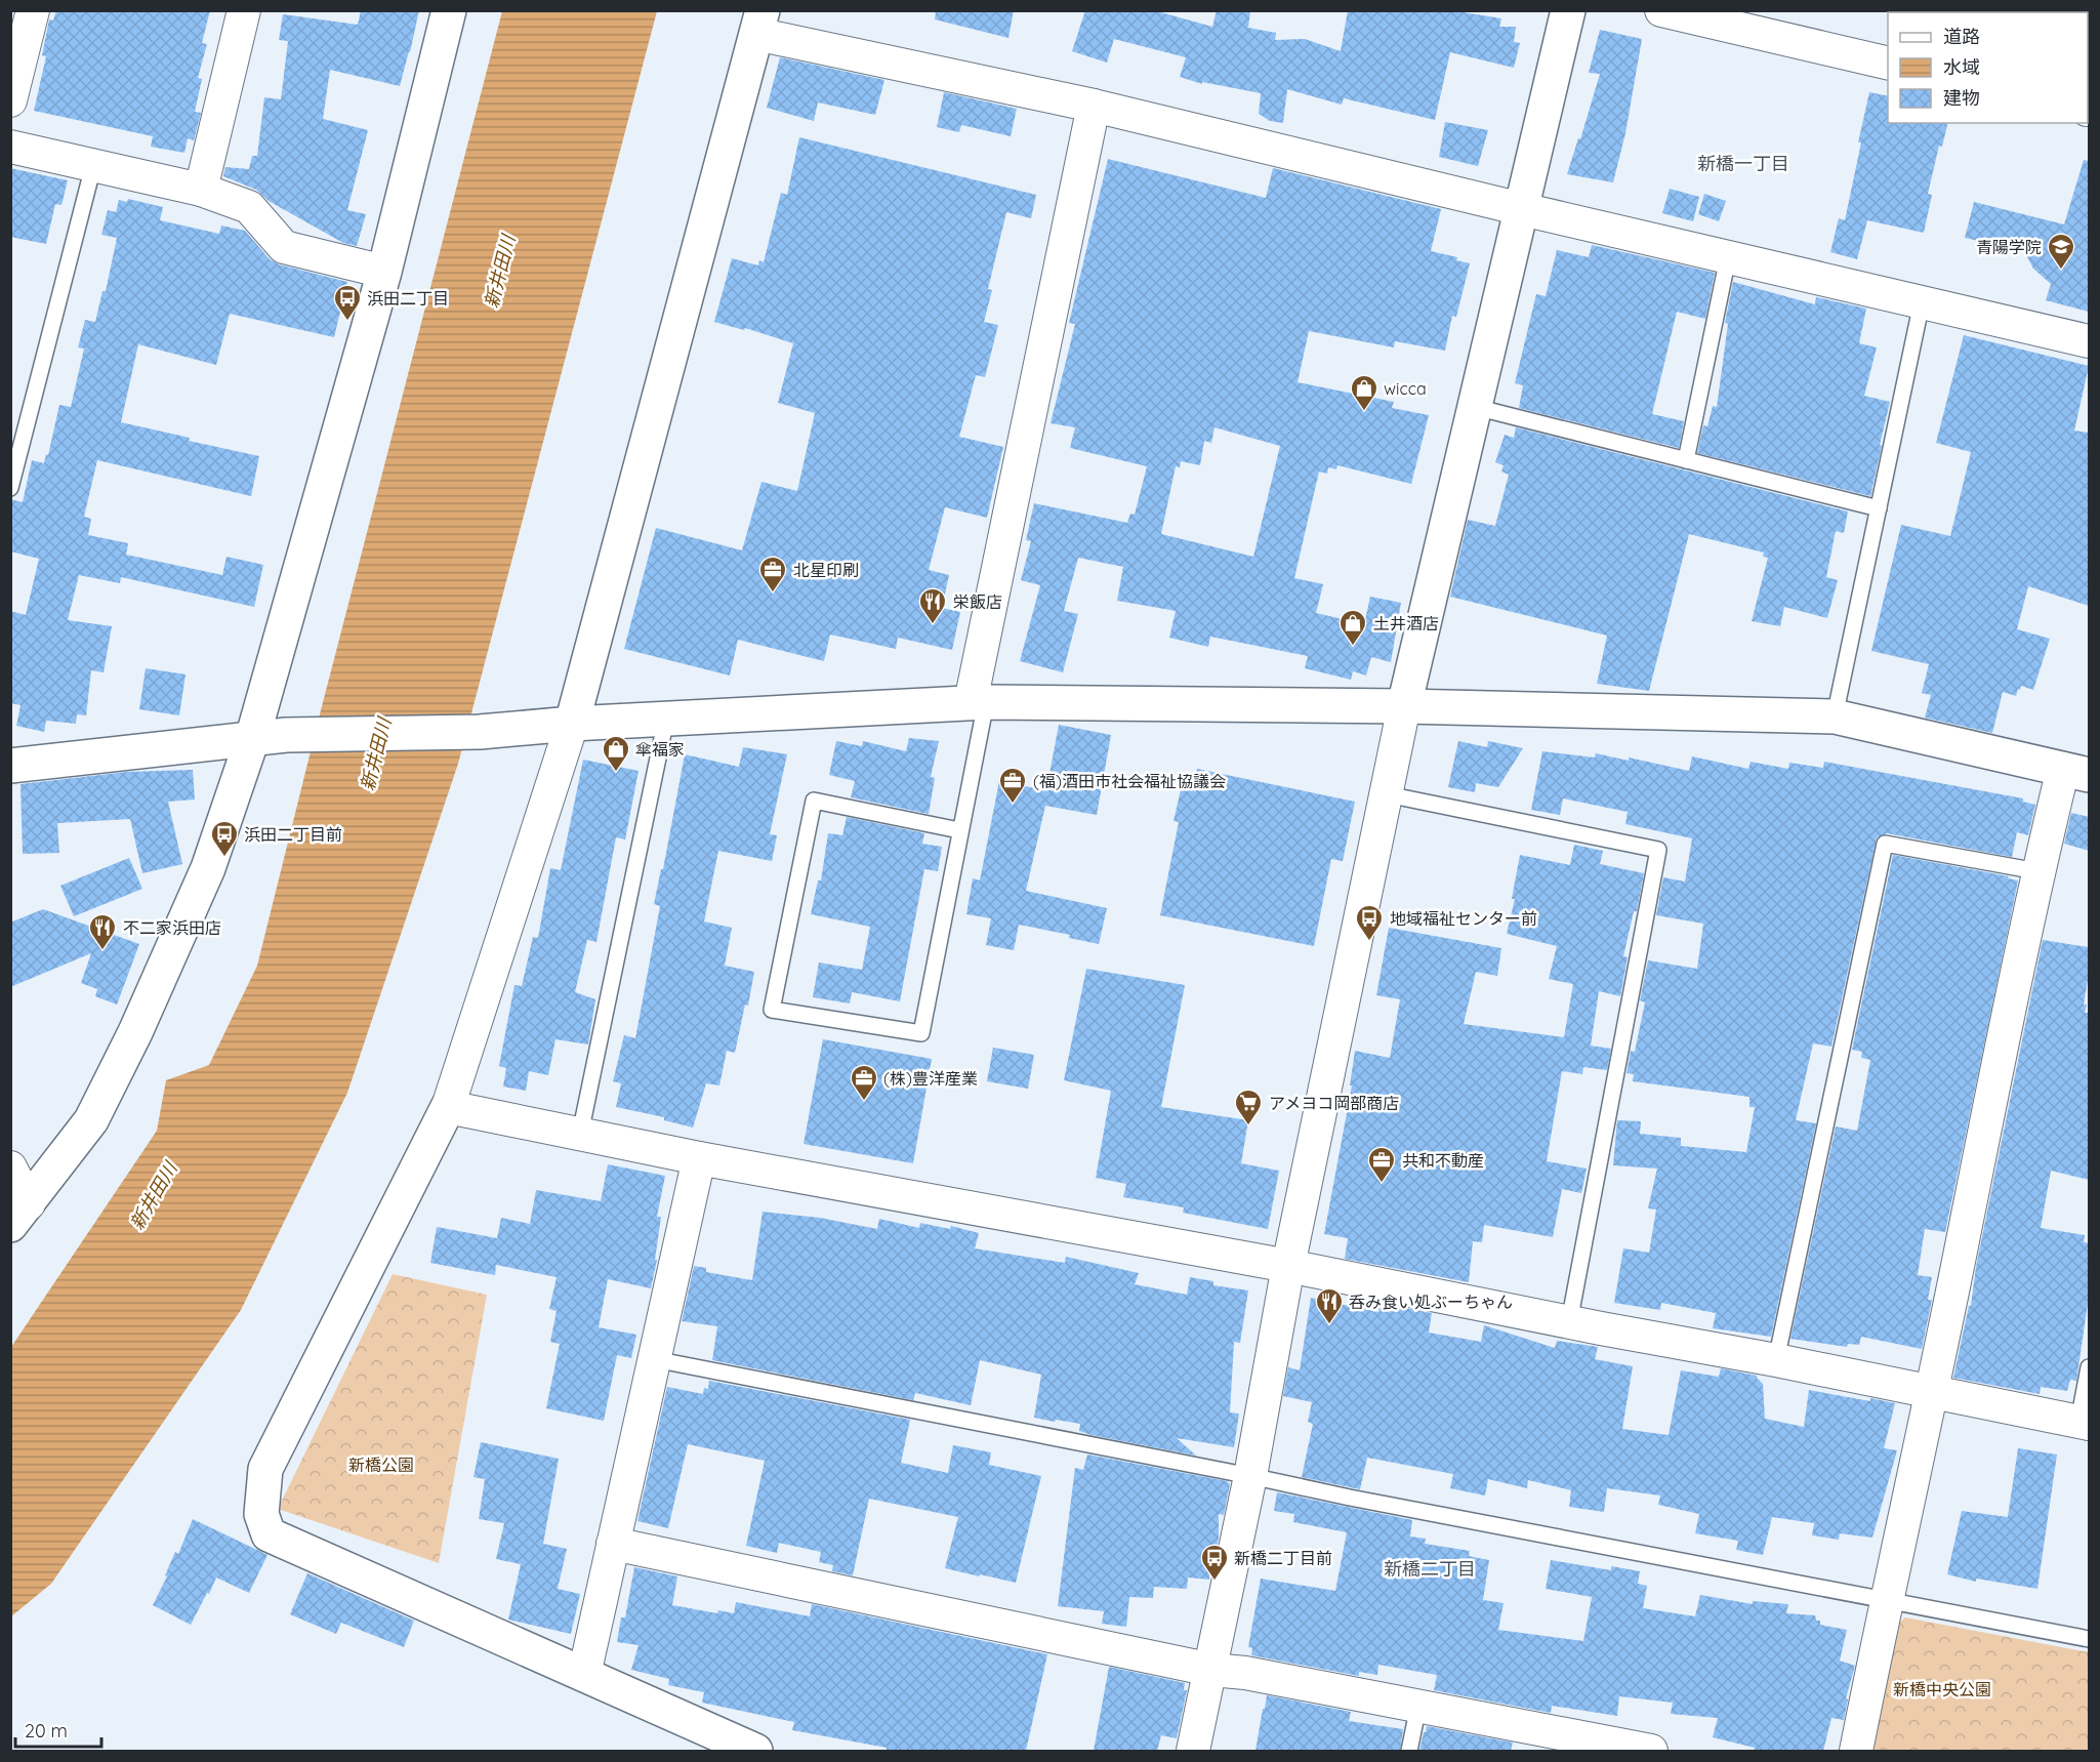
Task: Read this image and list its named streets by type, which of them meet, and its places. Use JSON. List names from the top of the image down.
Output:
{
  "districts": ["新橋一丁目", "新橋二丁目"],
  "water": ["新井田川"],
  "parks": ["新橋公園", "新橋中央公園"],
  "places": {
    "school or university": ["青陽学院"],
    "bus stop": [
      "浜田二丁目",
      "浜田二丁目前",
      "地域福祉センター前",
      "新橋二丁目前"
    ],
    "shop": ["wicca", "土井酒店", "傘福家"],
    "office": [
      "北星印刷",
      "(福)酒田市社会福祉協議会",
      "(株)豊洋産業",
      "共和不動産"
    ],
    "restaurant": ["栄飯店", "不二家浜田店", "呑み食い処ぶーちゃん"],
    "supermarket": ["アメヨコ岡部商店"]
  },
  "legend": ["道路", "水域", "建物"],
  "scale_bar": "20 m"
}
